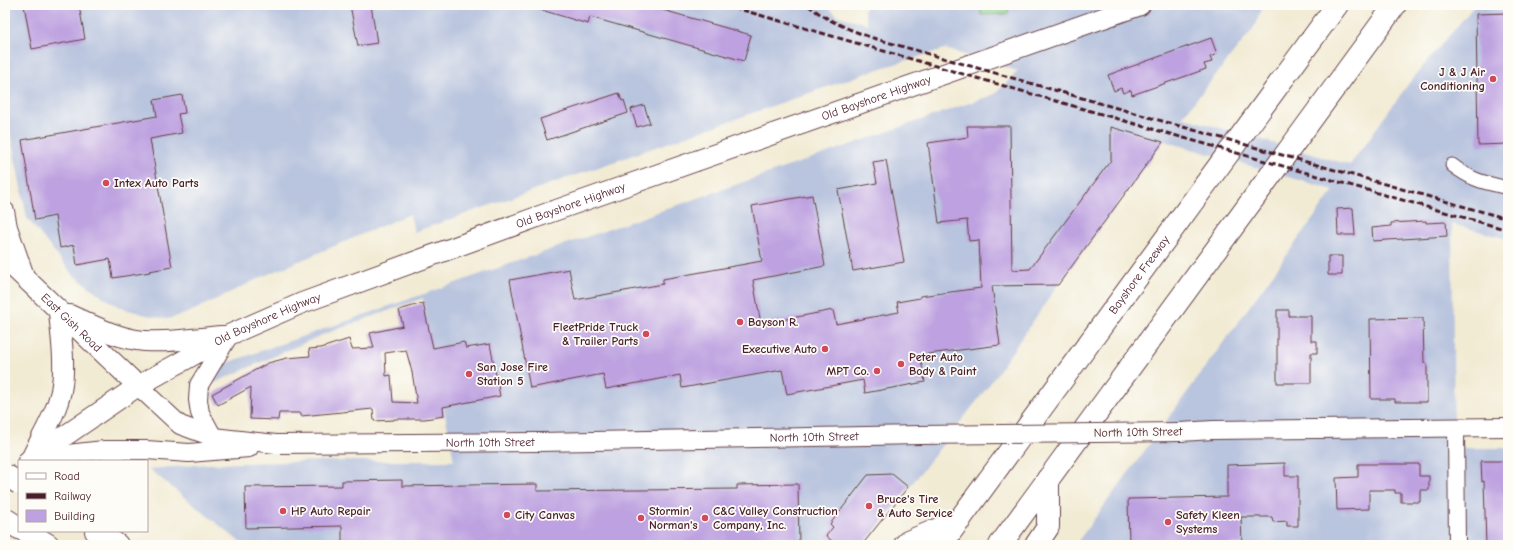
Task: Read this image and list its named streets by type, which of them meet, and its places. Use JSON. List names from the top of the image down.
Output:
{
  "streets": {
    "highway": ["Bayshore Freeway"],
    "main road": ["Old Bayshore Highway", "East Gish Road", "North 10th Street"]
  },
  "crossings": [
    ["Old Bayshore Highway", "East Gish Road"],
    ["Old Bayshore Highway", "North 10th Street"],
    ["East Gish Road", "North 10th Street"]
  ],
  "places": [
    "J & J Air Conditioning",
    "Intex Auto Parts",
    "Bayson R.",
    "FleetPride Truck & Trailer Parts",
    "Executive Auto",
    "Peter Auto Body & Paint",
    "MPT Co.",
    "San Jose Fire Station 5",
    "Bruce's Tire & Auto Service",
    "HP Auto Repair",
    "City Canvas",
    "Stormin' Norman's",
    "C&C Valley Construction Company, Inc.",
    "Safety Kleen Systems"
  ],
  "legend": ["Road", "Railway", "Building"]
}
